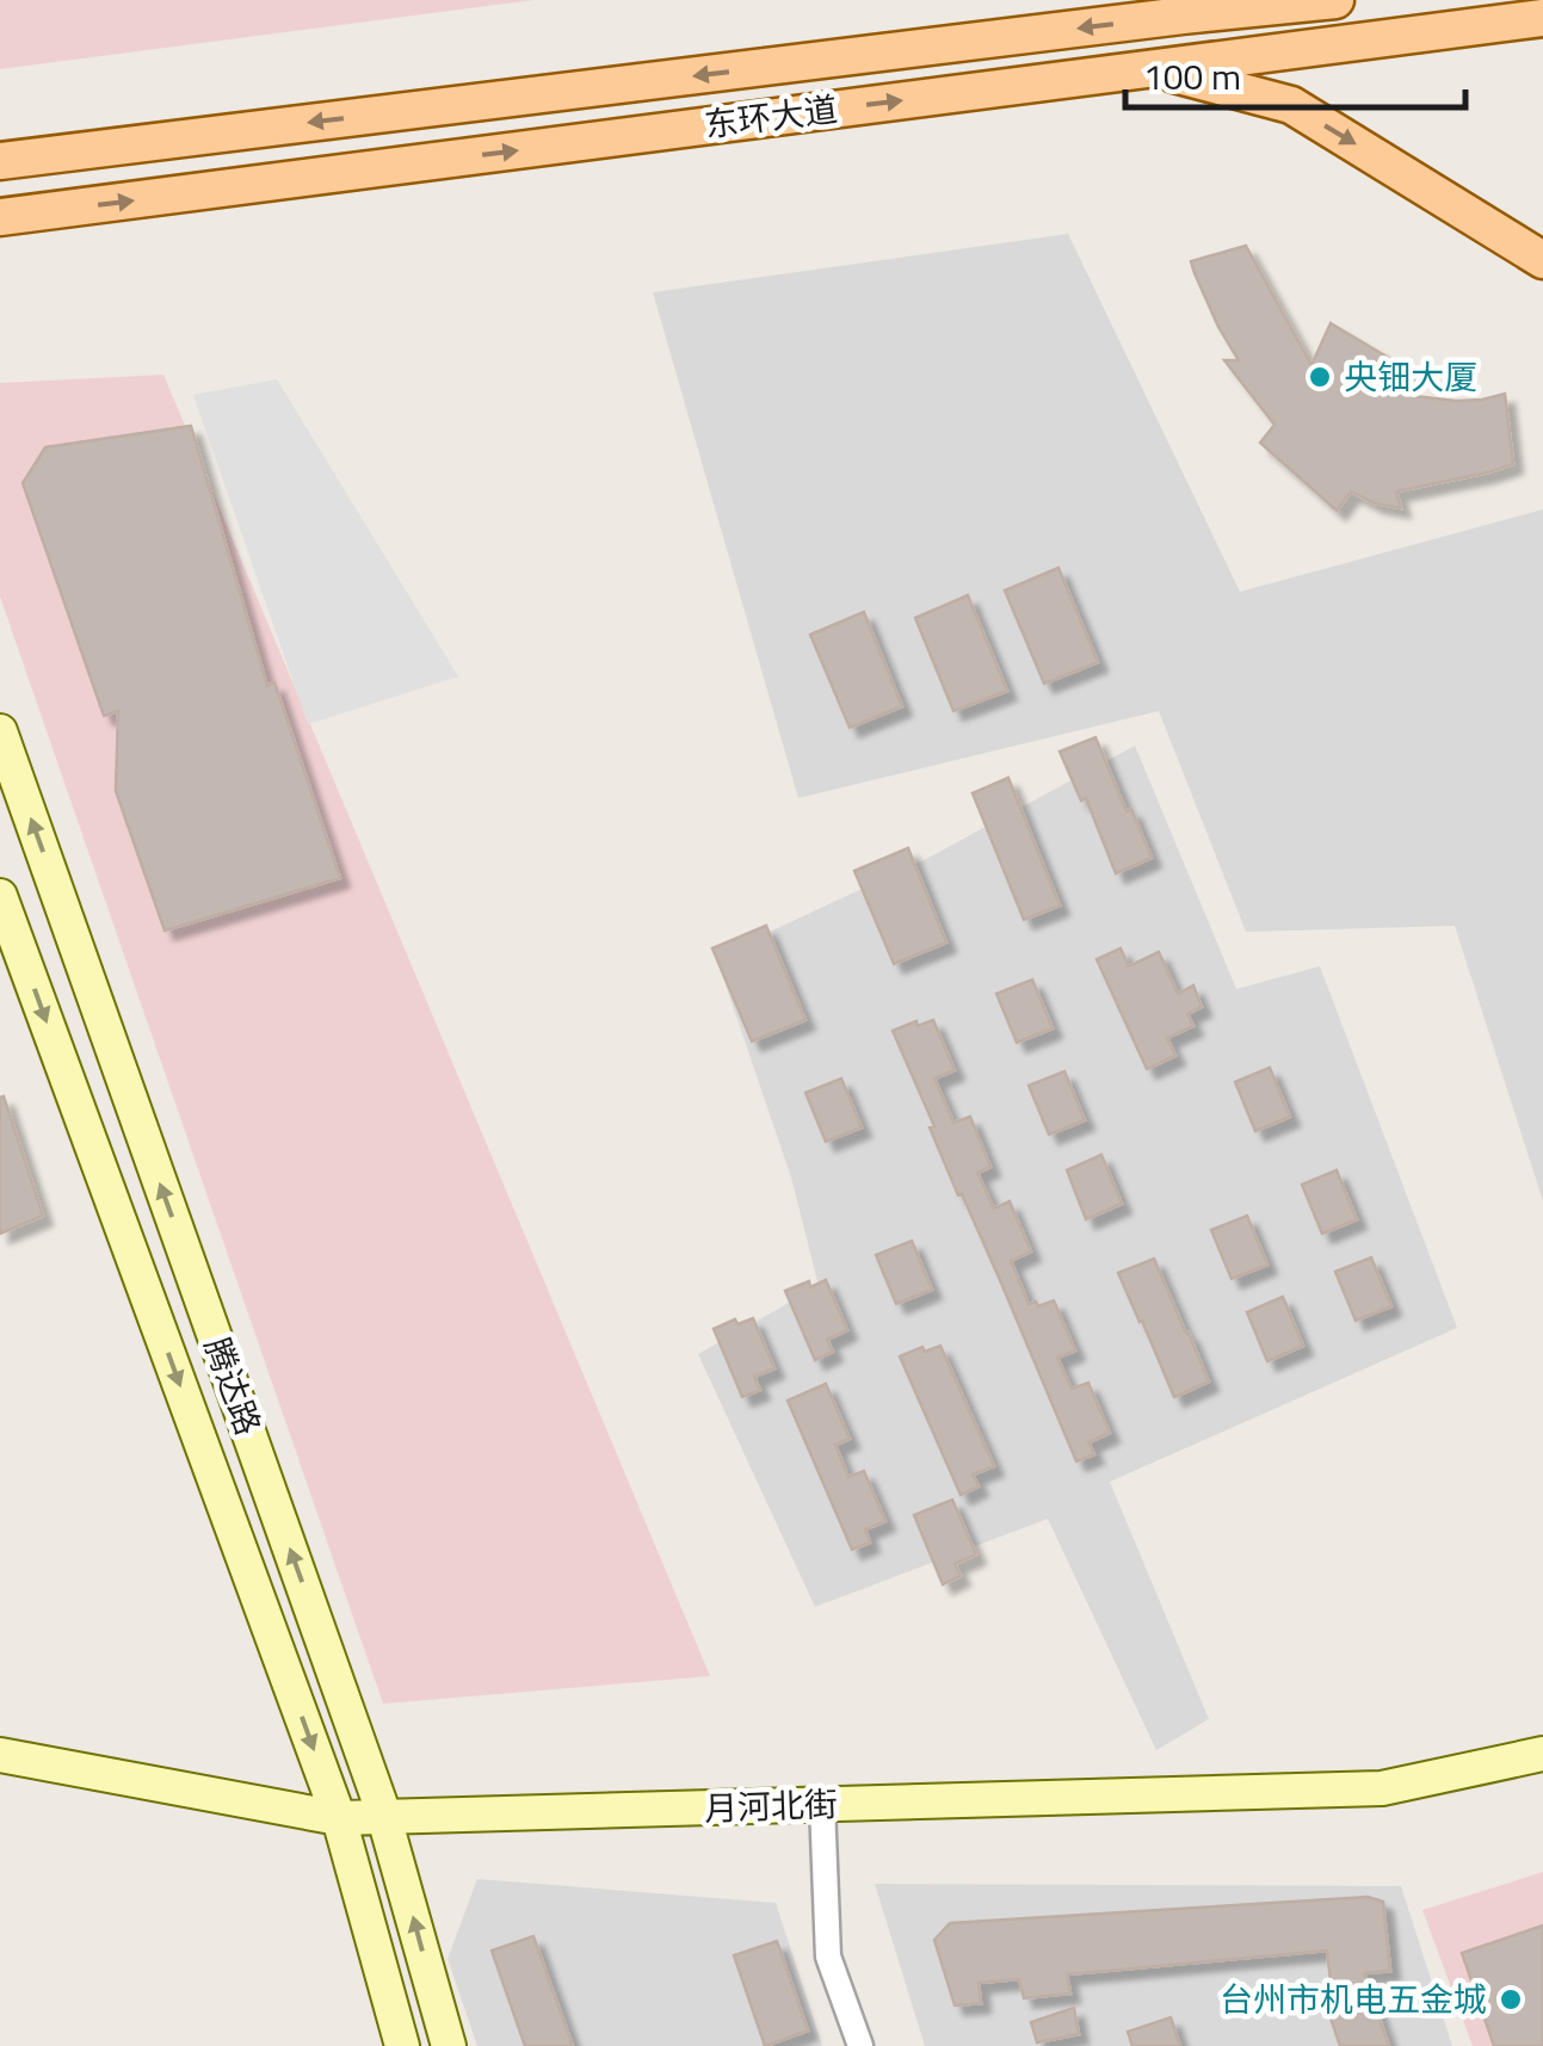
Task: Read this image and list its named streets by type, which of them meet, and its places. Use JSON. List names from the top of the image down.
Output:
{
  "streets": {
    "main road": ["东环大道", "腾达路", "月河北街"]
  },
  "crossings": [
    ["腾达路", "月河北街"]
  ],
  "places": ["央钿大厦", "台州市机电五金城"],
  "scale_bar": "100 m"
}
